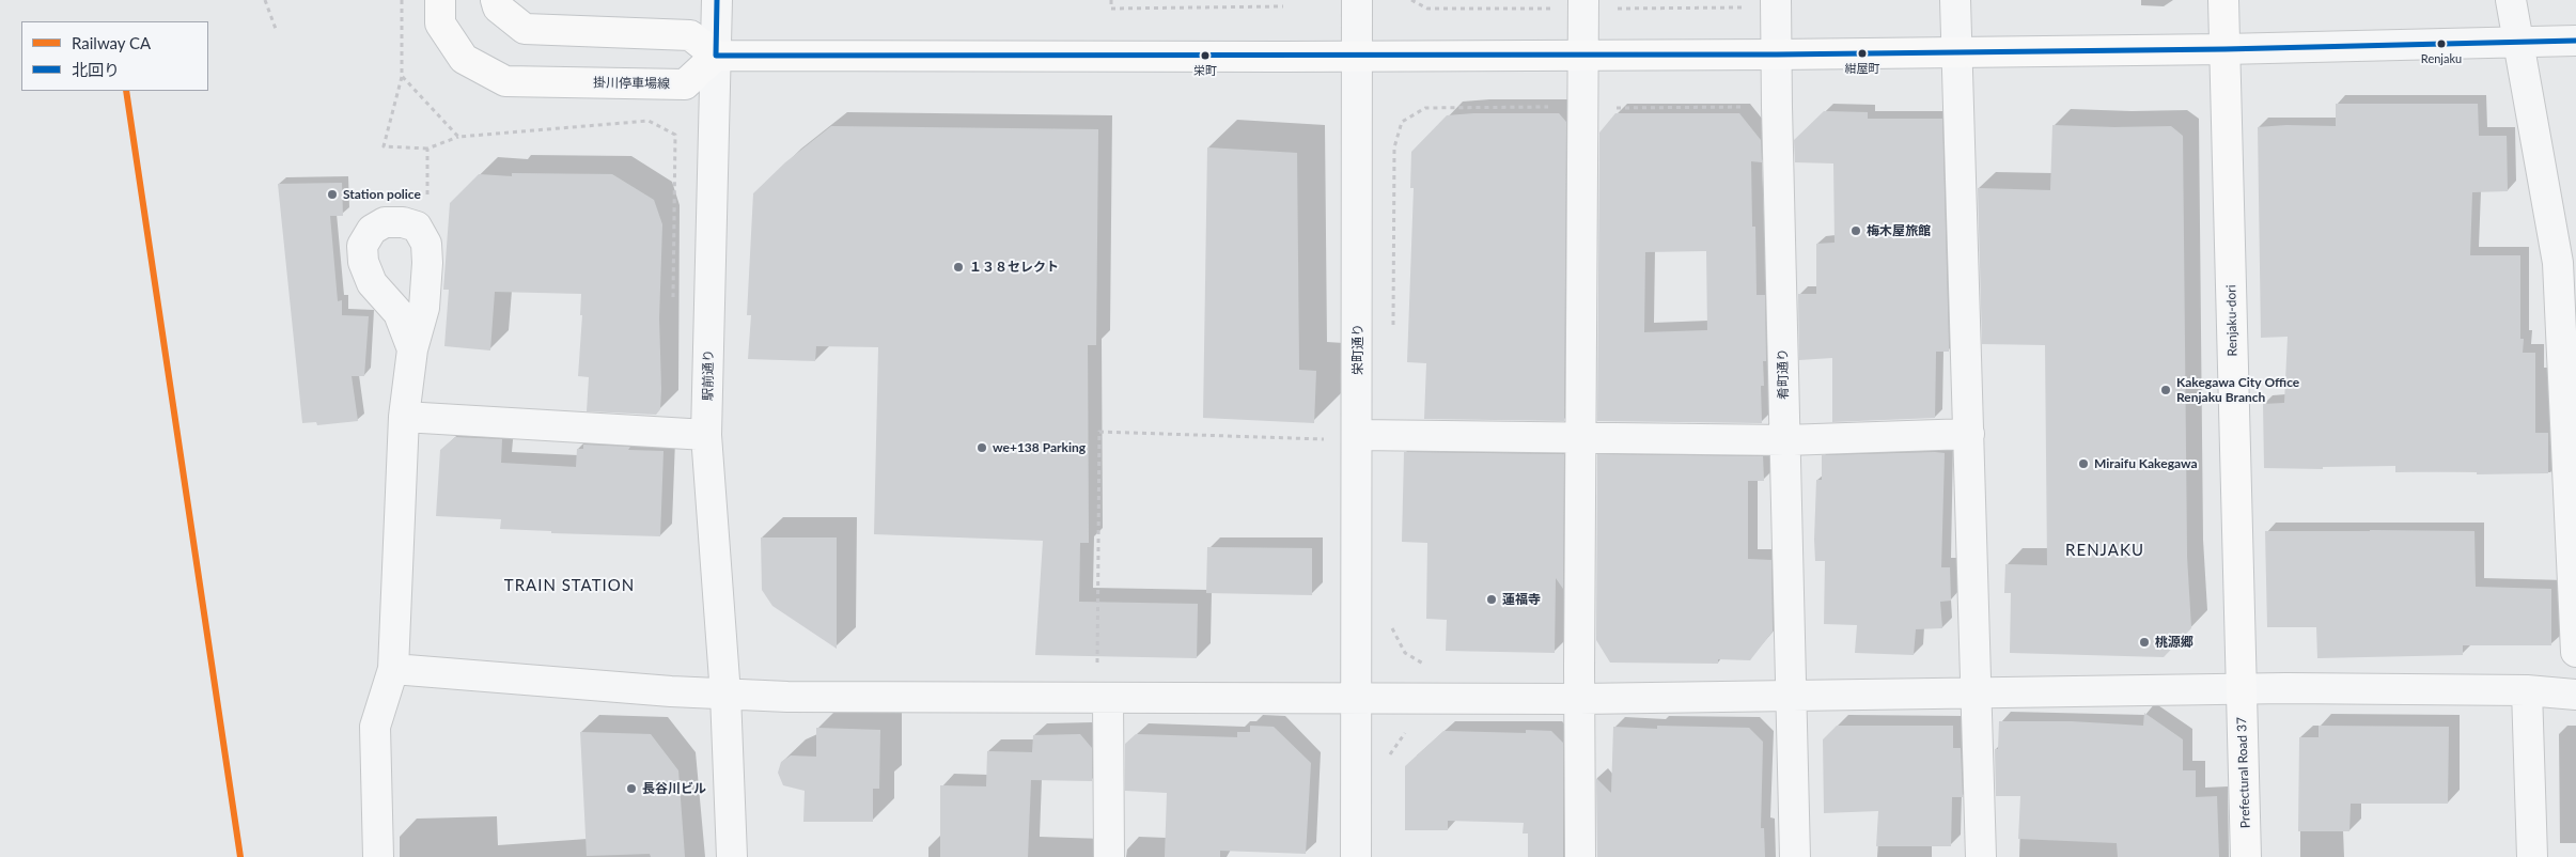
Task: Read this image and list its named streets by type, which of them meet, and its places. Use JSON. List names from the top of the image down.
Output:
{
  "streets": {
    "main road": ["掛川停車場線", "Renjaku-dori", "Prefectural Road 37"],
    "street": ["栄町通り", "肴町通り", "駅前通り"]
  },
  "crossings": [
    ["掛川停車場線", "駅前通り"],
    ["Renjaku-dori", "Prefectural Road 37"]
  ],
  "districts": ["RENJAKU", "TRAIN STATION"],
  "places": [
    "Renjaku",
    "紺屋町",
    "栄町",
    "Station police",
    "梅木屋旅館",
    "１３８セレクト",
    "Kakegawa City Office Renjaku Branch",
    "we+138 Parking",
    "Miraifu Kakegawa",
    "蓮福寺",
    "桃源郷",
    "長谷川ビル"
  ],
  "lines": ["transit line 北回り", "rail line CA"],
  "legend": ["Railway CA", "北回り"]
}
